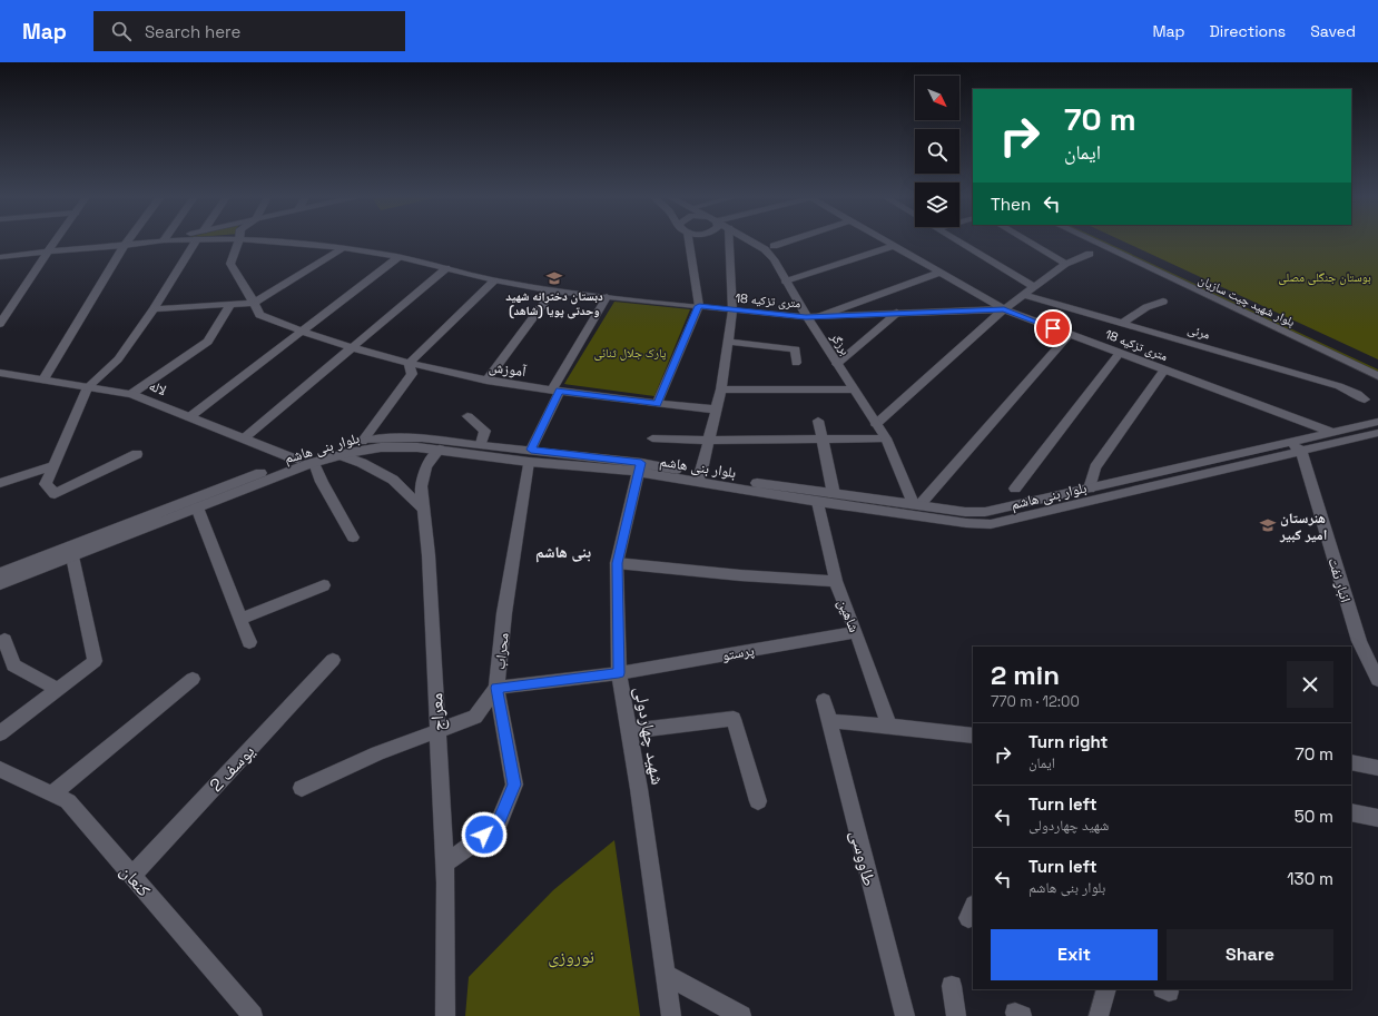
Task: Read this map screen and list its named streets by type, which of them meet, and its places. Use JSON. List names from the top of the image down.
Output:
{
  "streets": {
    "street": [
      "18 متری تزکیه",
      "بلوار شهید چیت سازیان",
      "مرئی",
      "برزگر",
      "آموزش",
      "لاله",
      "بلوار بنی هاشم",
      "انبار نفت",
      "شاهین",
      "محراب",
      "پرستو",
      "معراج",
      "شهید چهاردولی",
      "یوسف 2",
      "طاووسی",
      "کنعان"
    ]
  },
  "crossings": [
    ["18 متری تزکیه", "برزگر"],
    ["18 متری تزکیه", "بلوار بنی هاشم"],
    ["18 متری تزکیه", "محراب"],
    ["برزگر", "بلوار بنی هاشم"],
    ["آموزش", "محراب"],
    ["لاله", "بلوار بنی هاشم"],
    ["بلوار بنی هاشم", "انبار نفت"],
    ["بلوار بنی هاشم", "شاهین"],
    ["بلوار بنی هاشم", "محراب"],
    ["بلوار بنی هاشم", "معراج"],
    ["بلوار بنی هاشم", "شهید چهاردولی"],
    ["شاهین", "پرستو"],
    ["محراب", "پرستو"],
    ["محراب", "معراج"],
    ["پرستو", "شهید چهاردولی"],
    ["یوسف 2", "کنعان"]
  ],
  "districts": ["بنی هاشم"],
  "parks": ["بوستان جنگلی مصلی", "پارک جلال ثنائی", "نوروزی"],
  "places": {
    "school or university": ["دبستان دخترانه شهید وحدتی پویا (شاهد)", "هنرستان امیر کبیر"]
  },
  "north": "bottom right",
  "page": {
    "header": "Map",
    "search": "Search here",
    "nav": ["Map", "Directions", "Saved"],
    "turn": ["70 m", "ایمان"],
    "then": "Then",
    "heading": ["2 min", "770 m · 12:00"],
    "list": [
      {
        "name": "Turn right",
        "note": "ایمان",
        "value": "70 m"
      },
      {
        "name": "Turn left",
        "note": "شهید چهاردولی",
        "value": "50 m"
      },
      {
        "name": "Turn left",
        "note": "بلوار بنی هاشم",
        "value": "130 m"
      }
    ],
    "buttons": ["Exit", "Share"]
  }
}
